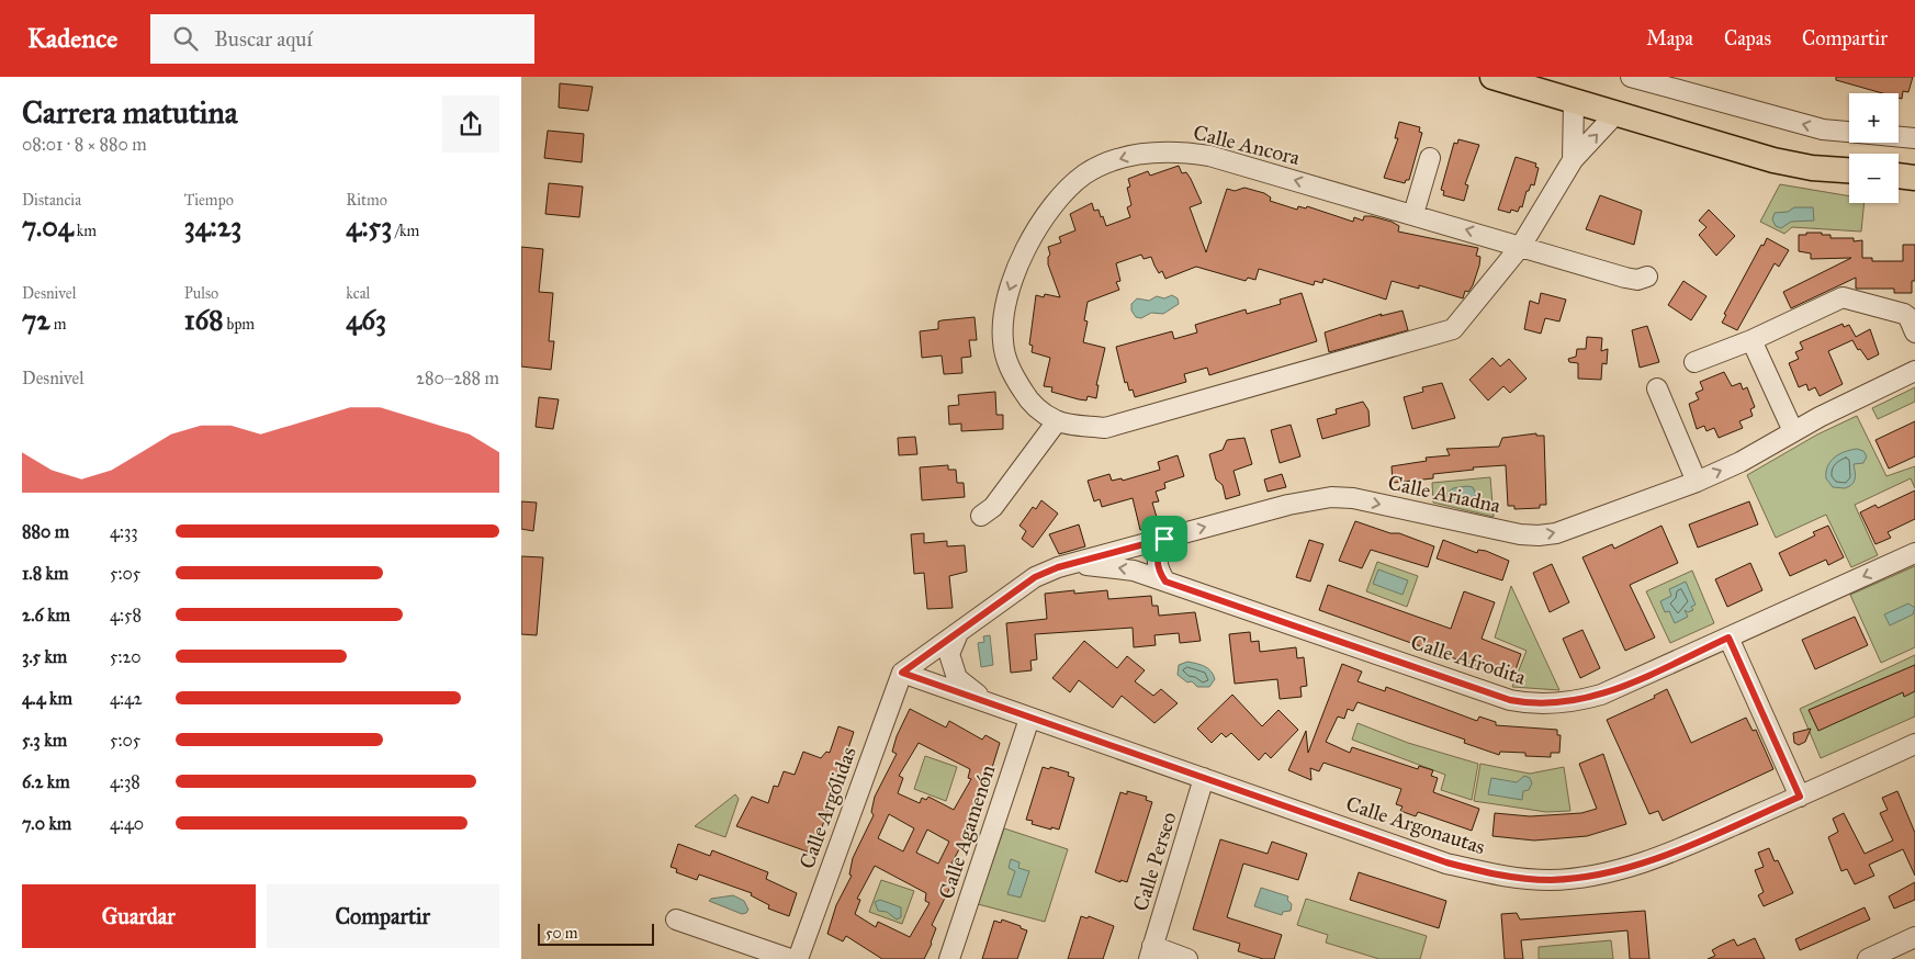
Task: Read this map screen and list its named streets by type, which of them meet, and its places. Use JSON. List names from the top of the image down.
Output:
{
  "streets": {
    "street": [
      "Calle Ancora",
      "Calle Ariadna",
      "Calle Afrodita",
      "Calle Argólidas",
      "Calle Argonautas",
      "Calle Agamenón",
      "Calle Perseo"
    ]
  },
  "crossings": [
    ["Calle Ariadna", "Calle Afrodita"],
    ["Calle Ariadna", "Calle Argólidas"],
    ["Calle Ariadna", "Calle Argonautas"],
    ["Calle Argólidas", "Calle Argonautas"],
    ["Calle Argonautas", "Calle Agamenón"],
    ["Calle Argonautas", "Calle Perseo"]
  ],
  "one_way": ["Calle Ariadna"],
  "scale_bar": "50 m",
  "page": {
    "header": "Kadence",
    "search": "Buscar aquí",
    "nav": ["Mapa", "Capas", "Compartir"],
    "heading": ["Carrera matutina", "08:01 · 8 × 880 m"],
    "map_buttons": ["+", "−"],
    "stats": [
      ["Distancia", "7.04 km"],
      ["Tiempo", "34:23"],
      ["Ritmo", "4:53 /km"],
      ["Desnivel", "72 m"],
      ["Pulso", "168 bpm"],
      ["kcal", "463"]
    ],
    "chart": ["Desnivel", "280–288 m"],
    "list": [
      {
        "name": "880 m",
        "note": "4:33"
      },
      {
        "name": "1.8 km",
        "note": "5:05"
      },
      {
        "name": "2.6 km",
        "note": "4:58"
      },
      {
        "name": "3.5 km",
        "note": "5:20"
      },
      {
        "name": "4.4 km",
        "note": "4:42"
      },
      {
        "name": "5.3 km",
        "note": "5:05"
      },
      {
        "name": "6.2 km",
        "note": "4:38"
      },
      {
        "name": "7.0 km",
        "note": "4:40"
      }
    ],
    "buttons": ["Guardar", "Compartir"],
    "scale": "50 m"
  }
}
